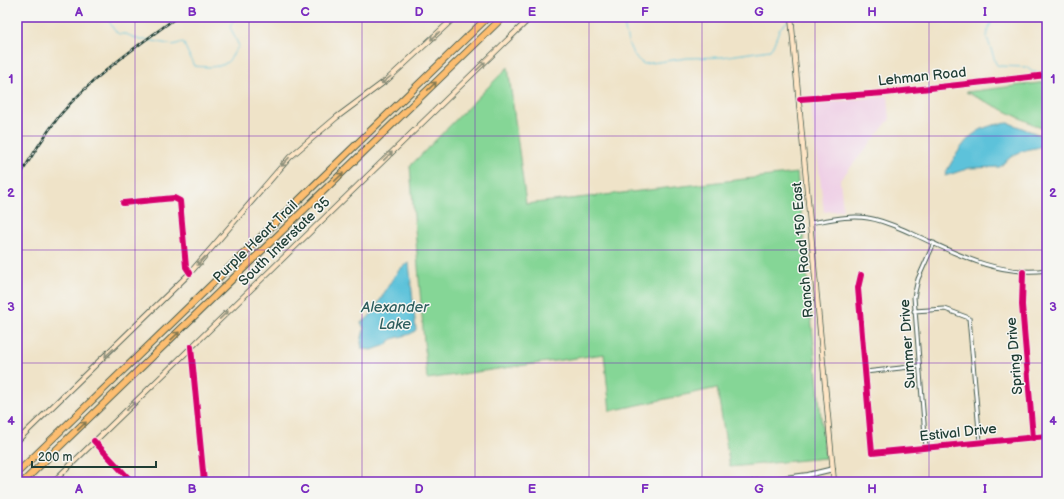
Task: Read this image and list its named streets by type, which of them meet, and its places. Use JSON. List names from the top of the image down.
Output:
{
  "streets": {
    "highway": ["Purple Heart Trail"],
    "main road": ["South Interstate 35", "Ranch Road 150 East"],
    "street": [
      "Lehman Road",
      "Summer Drive",
      "Spring Drive",
      "Estival Drive"
    ]
  },
  "crossings": [
    ["Lehman Road", "Ranch Road 150 East"],
    ["Summer Drive", "Estival Drive"],
    ["Spring Drive", "Estival Drive"]
  ],
  "one_way": ["South Interstate 35"],
  "water": ["Alexander Lake"],
  "scale_bar": "200 m",
  "grid": {
    "columns": [
      "A",
      "B",
      "C",
      "D",
      "E",
      "F",
      "G",
      "H",
      "I"
    ],
    "rows": [
      "1",
      "2",
      "3",
      "4"
    ]
  }
}
